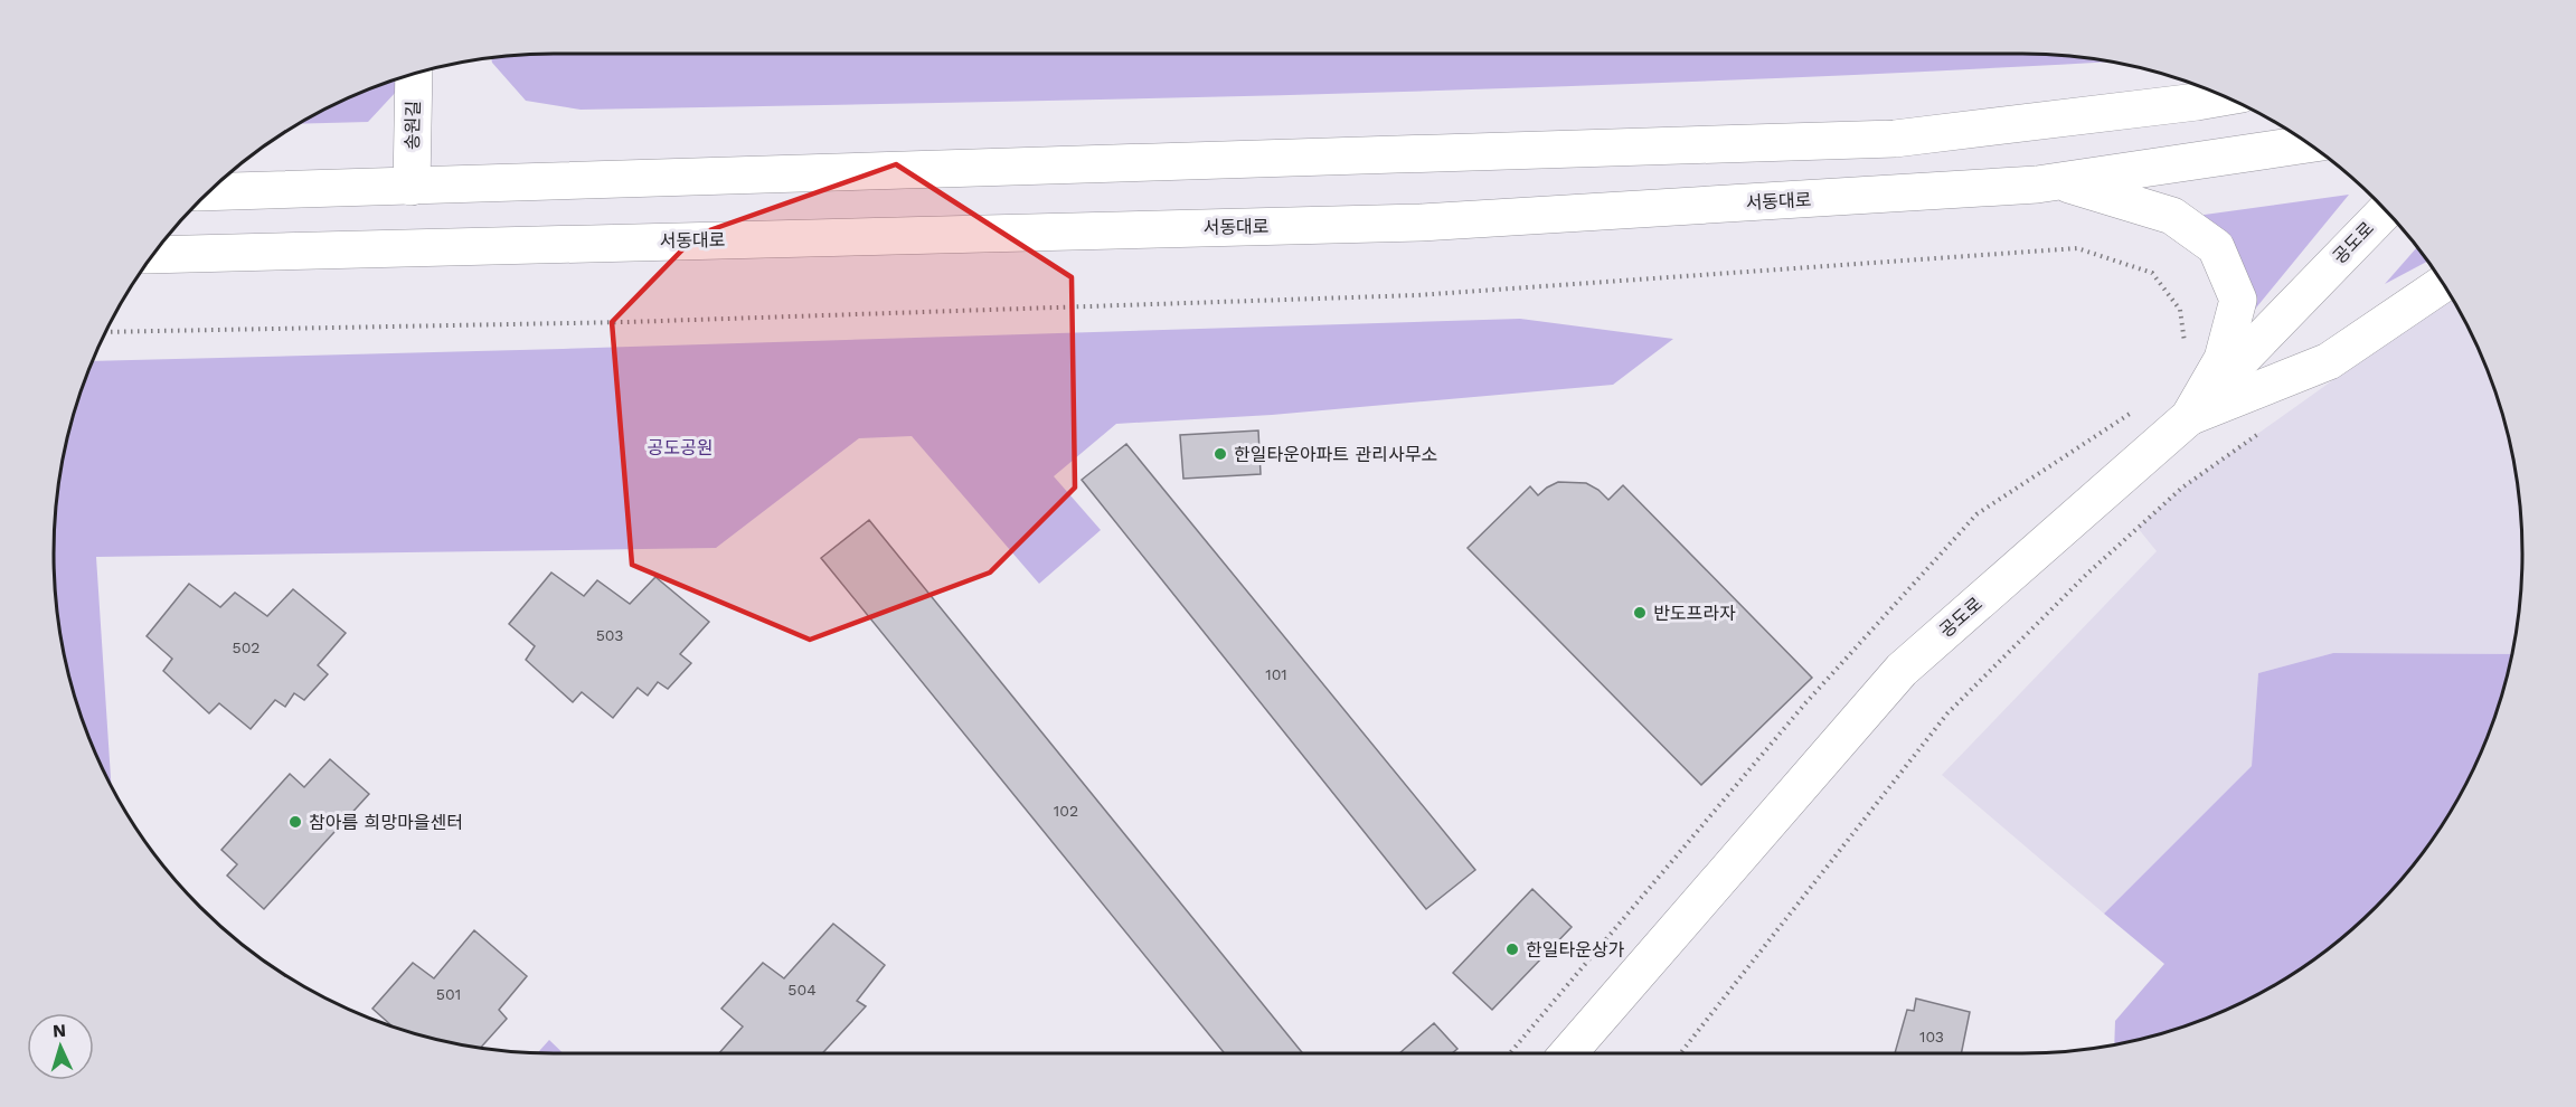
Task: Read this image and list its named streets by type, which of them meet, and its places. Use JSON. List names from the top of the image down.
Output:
{
  "streets": {
    "main road": ["송원길", "서동대로", "공도로"]
  },
  "parks": ["공도공원"],
  "places": [
    "한일타운아파트 관리사무소",
    "반도프라자",
    "참아름 희망마을센터",
    "한일타운상가"
  ],
  "house_numbers": [
    "503",
    "502",
    "101",
    "102",
    "504",
    "501",
    "103"
  ],
  "north": "top"
}
